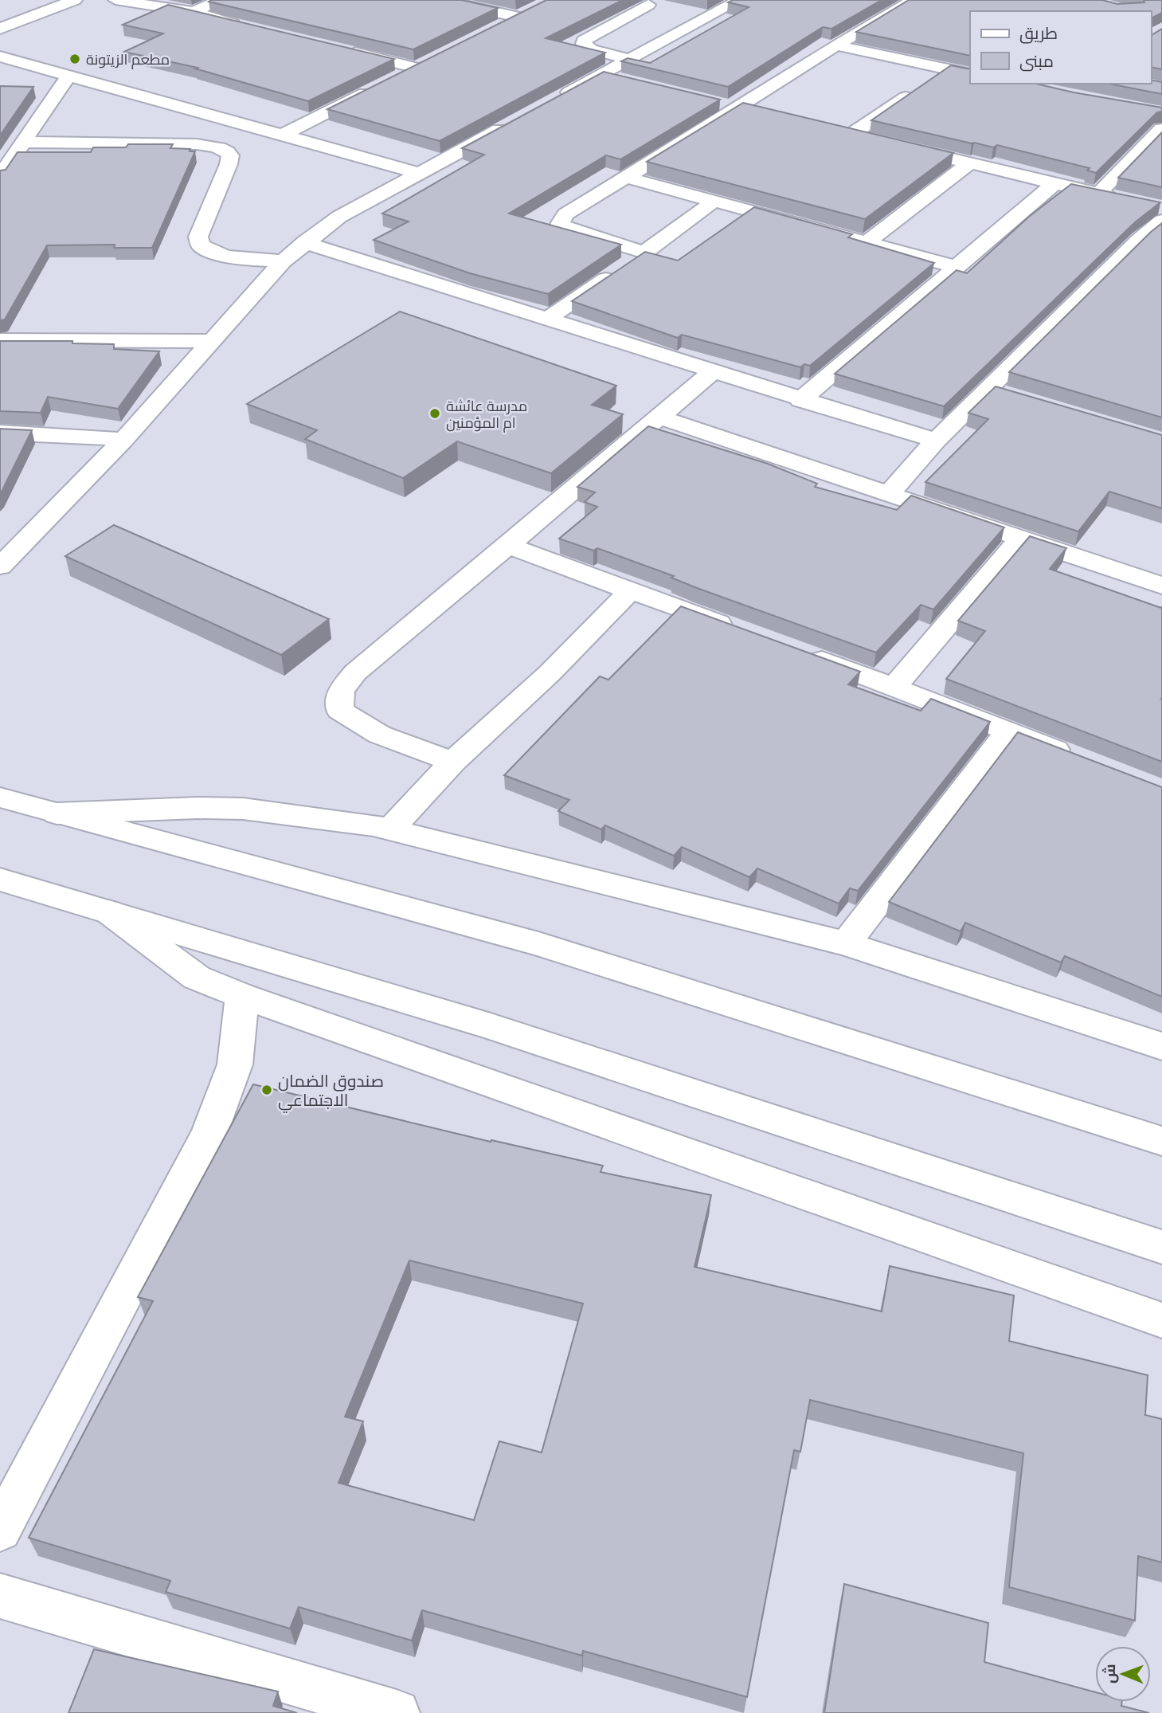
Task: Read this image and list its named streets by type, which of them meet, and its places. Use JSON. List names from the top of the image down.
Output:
{
  "places": ["مطعم الزيتونة", "مدرسة عائشة ام المؤمنين", "صندوق الضمان الاجتماعي"],
  "legend": ["طريق", "مبنى"],
  "north": "left"
}
